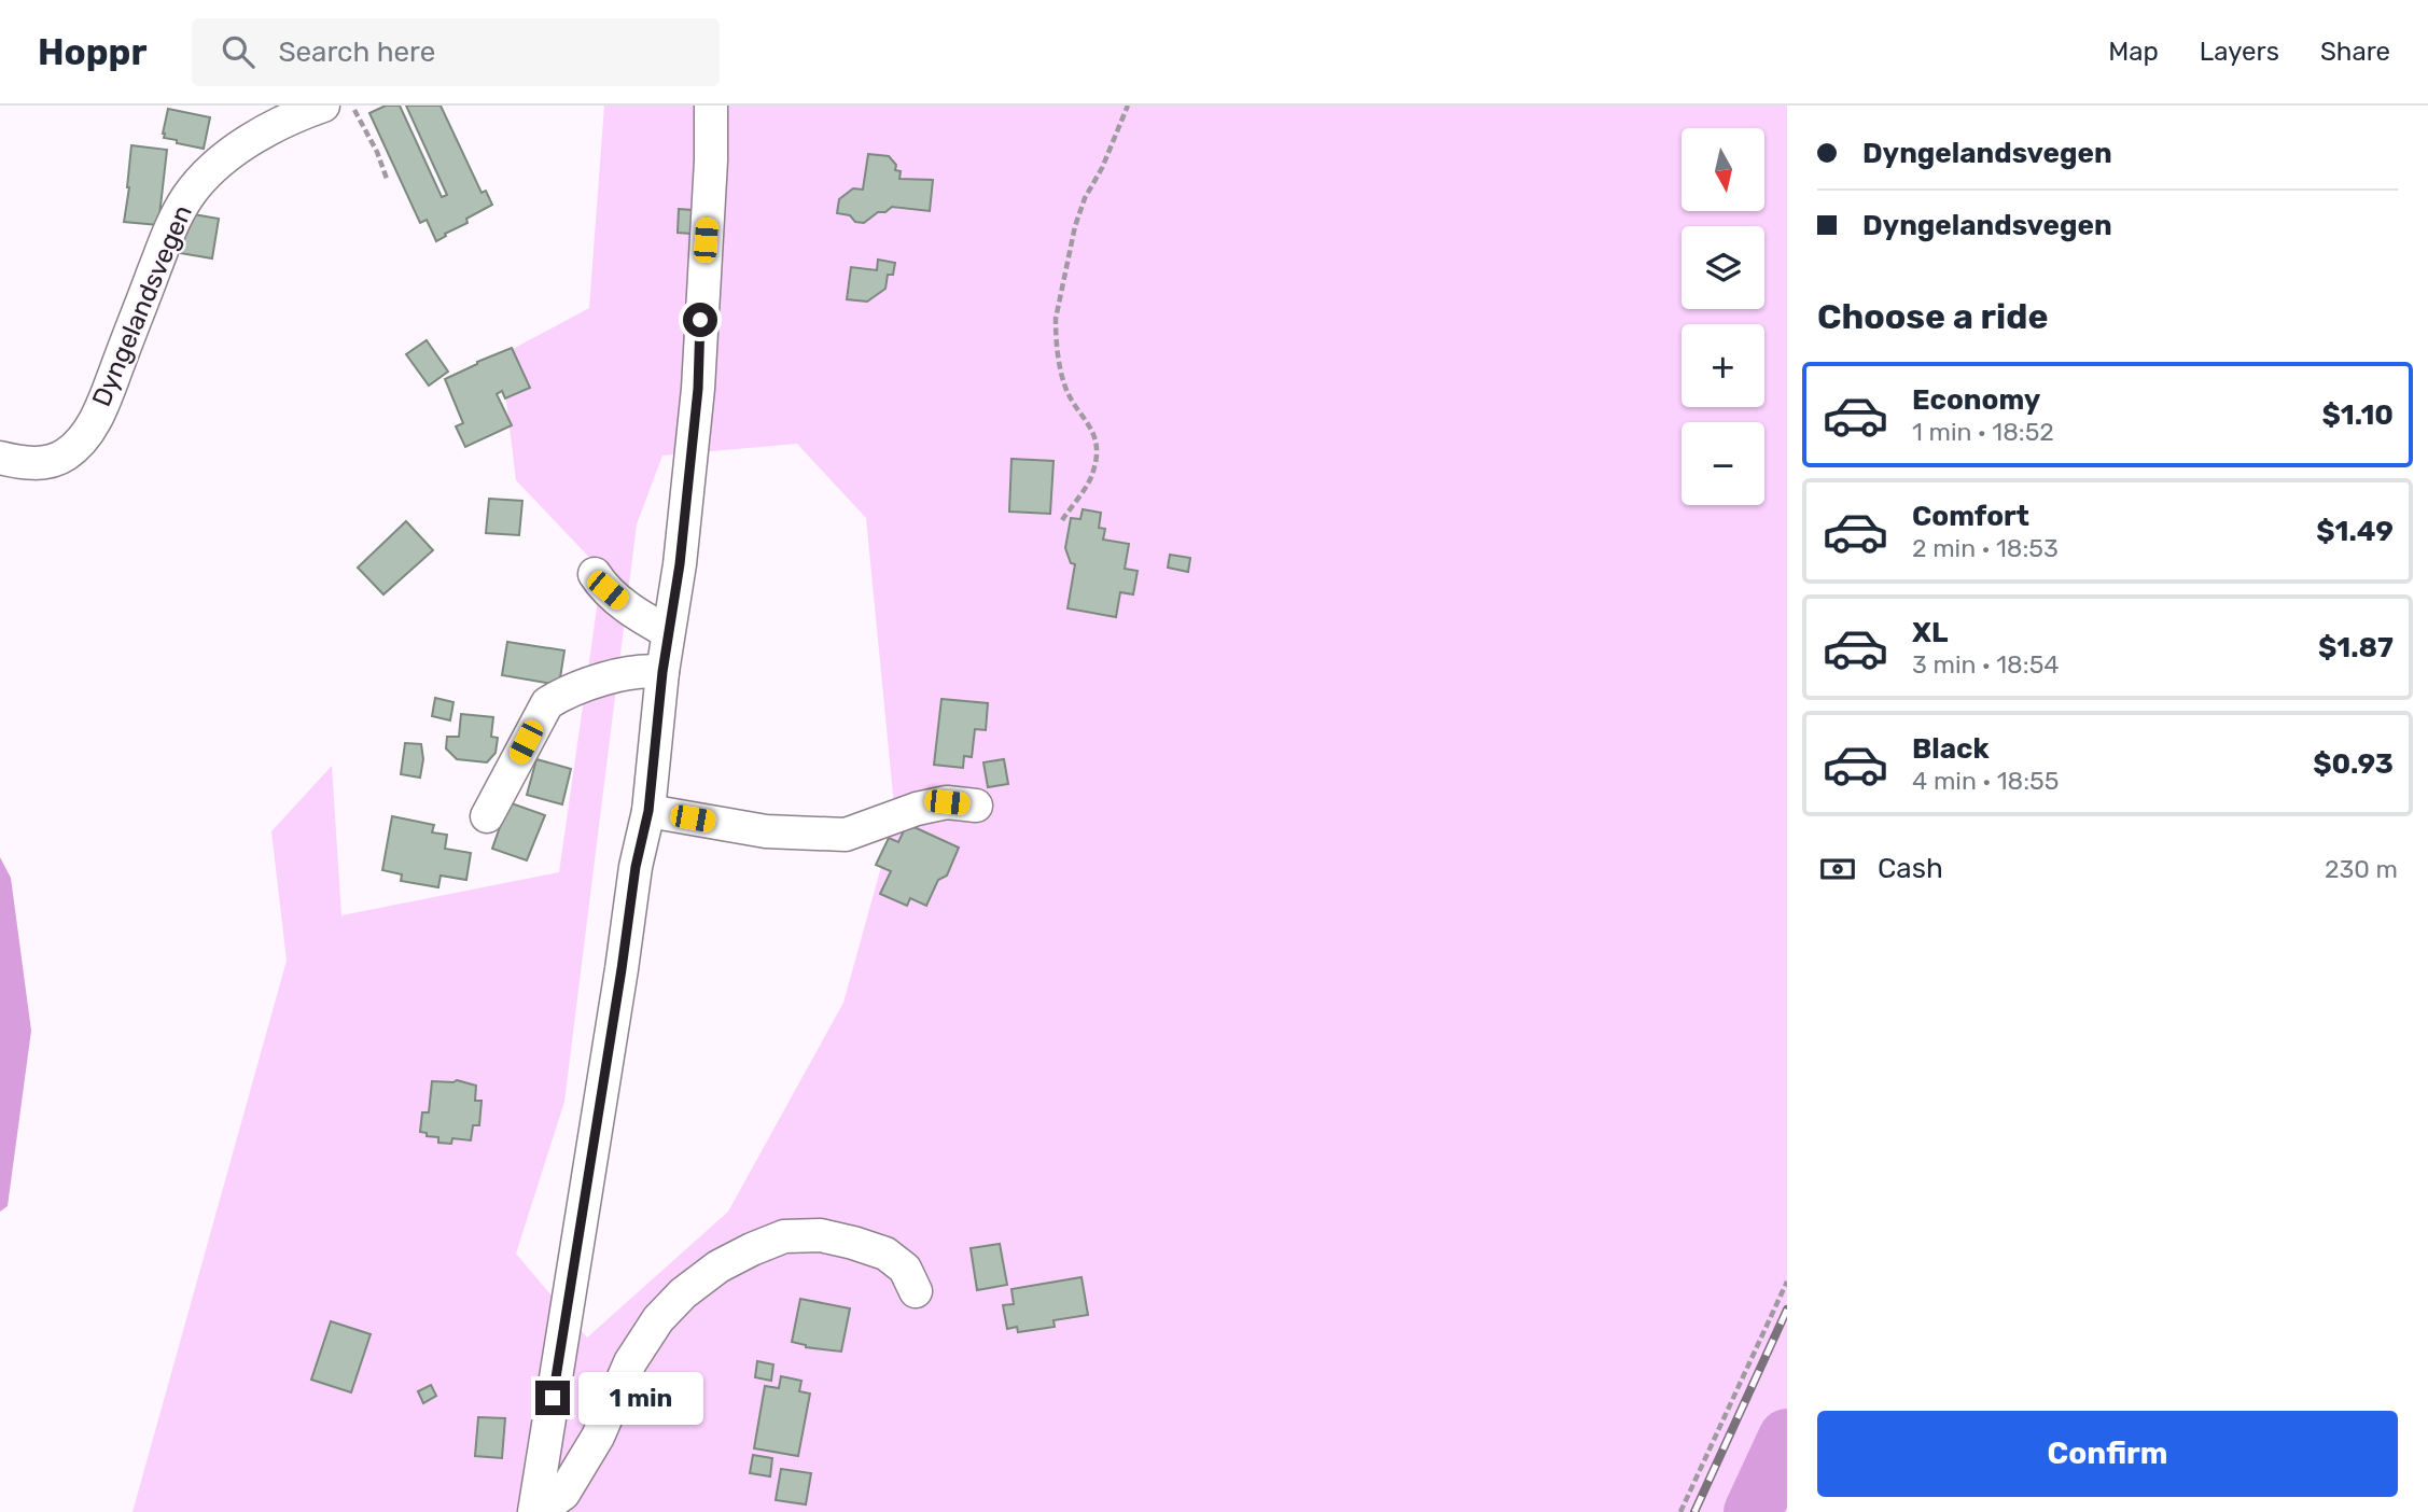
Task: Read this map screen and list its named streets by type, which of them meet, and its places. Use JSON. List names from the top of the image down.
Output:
{
  "streets": {
    "street": ["Dyngelandsvegen"]
  },
  "north": "bottom",
  "page": {
    "header": "Hoppr",
    "search": "Search here",
    "nav": ["Map", "Layers", "Share"],
    "banner": ["Dyngelandsvegen", "Dyngelandsvegen"],
    "map_buttons": ["+", "−"],
    "heading": "Choose a ride",
    "list": [
      {
        "name": "Economy",
        "note": "1 min · 18:52",
        "value": "$1.10"
      },
      {
        "name": "Comfort",
        "note": "2 min · 18:53",
        "value": "$1.49"
      },
      {
        "name": "XL",
        "note": "3 min · 18:54",
        "value": "$1.87"
      },
      {
        "name": "Black",
        "note": "4 min · 18:55",
        "value": "$0.93"
      }
    ],
    "pay": ["Cash", "230 m"],
    "bubble": "1 min",
    "buttons": "Confirm"
  }
}
